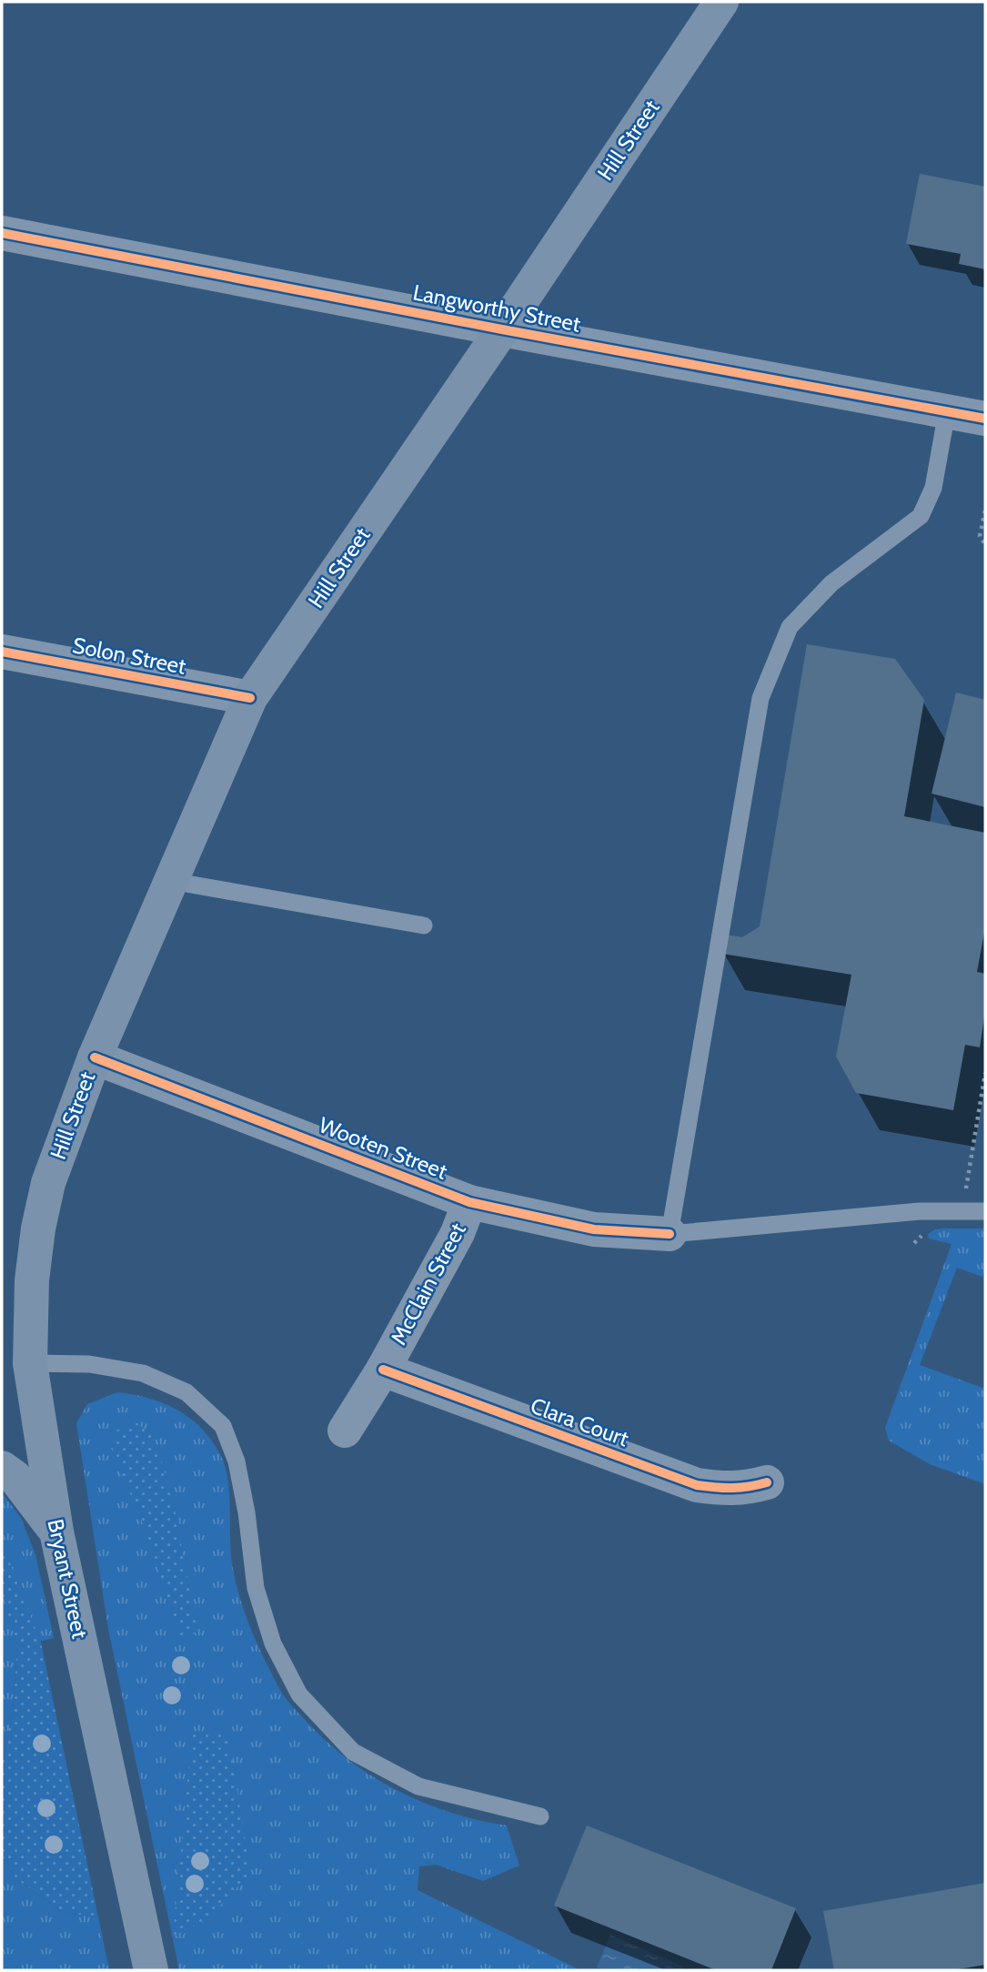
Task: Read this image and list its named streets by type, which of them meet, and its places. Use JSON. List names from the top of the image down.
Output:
{
  "streets": {
    "main road": ["Hill Street", "Bryant Street"],
    "street": [
      "Langworthy Street",
      "Solon Street",
      "Wooten Street",
      "McClain Street",
      "Clara Court"
    ]
  },
  "crossings": [
    ["Hill Street", "Langworthy Street"],
    ["Hill Street", "Solon Street"],
    ["Hill Street", "Wooten Street"],
    ["Hill Street", "Bryant Street"],
    ["Wooten Street", "McClain Street"],
    ["McClain Street", "Clara Court"]
  ]
}
